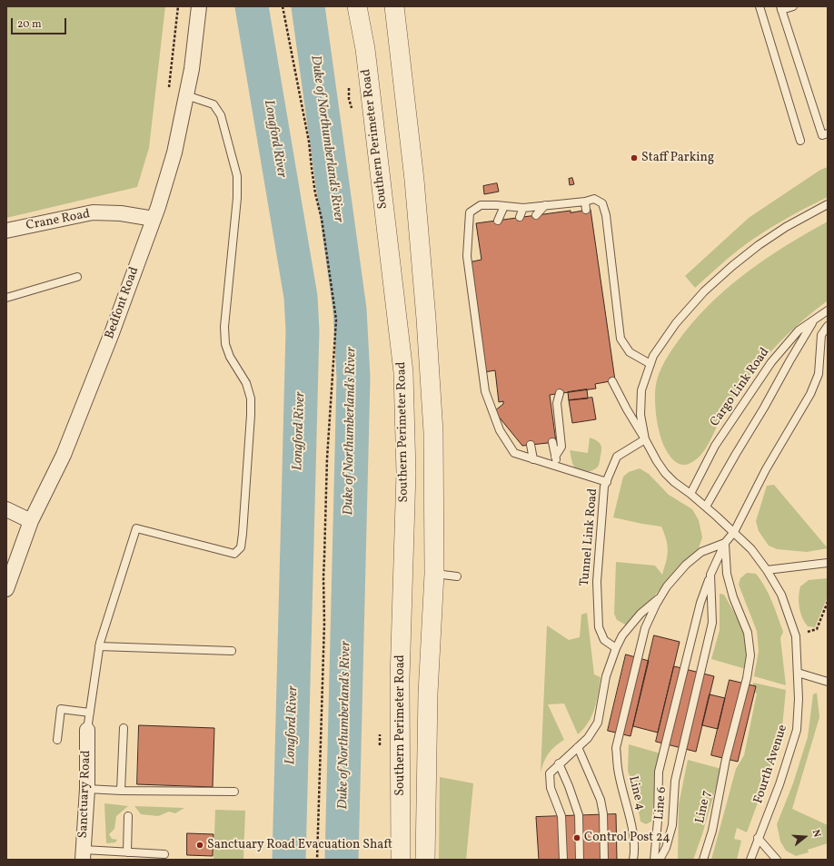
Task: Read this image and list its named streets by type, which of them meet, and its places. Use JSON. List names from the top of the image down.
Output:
{
  "streets": {
    "street": [
      "Southern Perimeter Road",
      "Crane Road",
      "Bedfont Road",
      "Sanctuary Road"
    ],
    "lane": [
      "Cargo Link Road",
      "Tunnel Link Road",
      "Fourth Avenue",
      "Line 4",
      "Line 6",
      "Line 7"
    ]
  },
  "crossings": [
    ["Crane Road", "Bedfont Road"],
    ["Cargo Link Road", "Fourth Avenue"]
  ],
  "water": ["Longford River", "Duke of Northumberland's River"],
  "places": ["Staff Parking", "Control Post 24", "Sanctuary Road Evacuation Shaft"],
  "scale_bar": "20 m",
  "north": "right"
}
